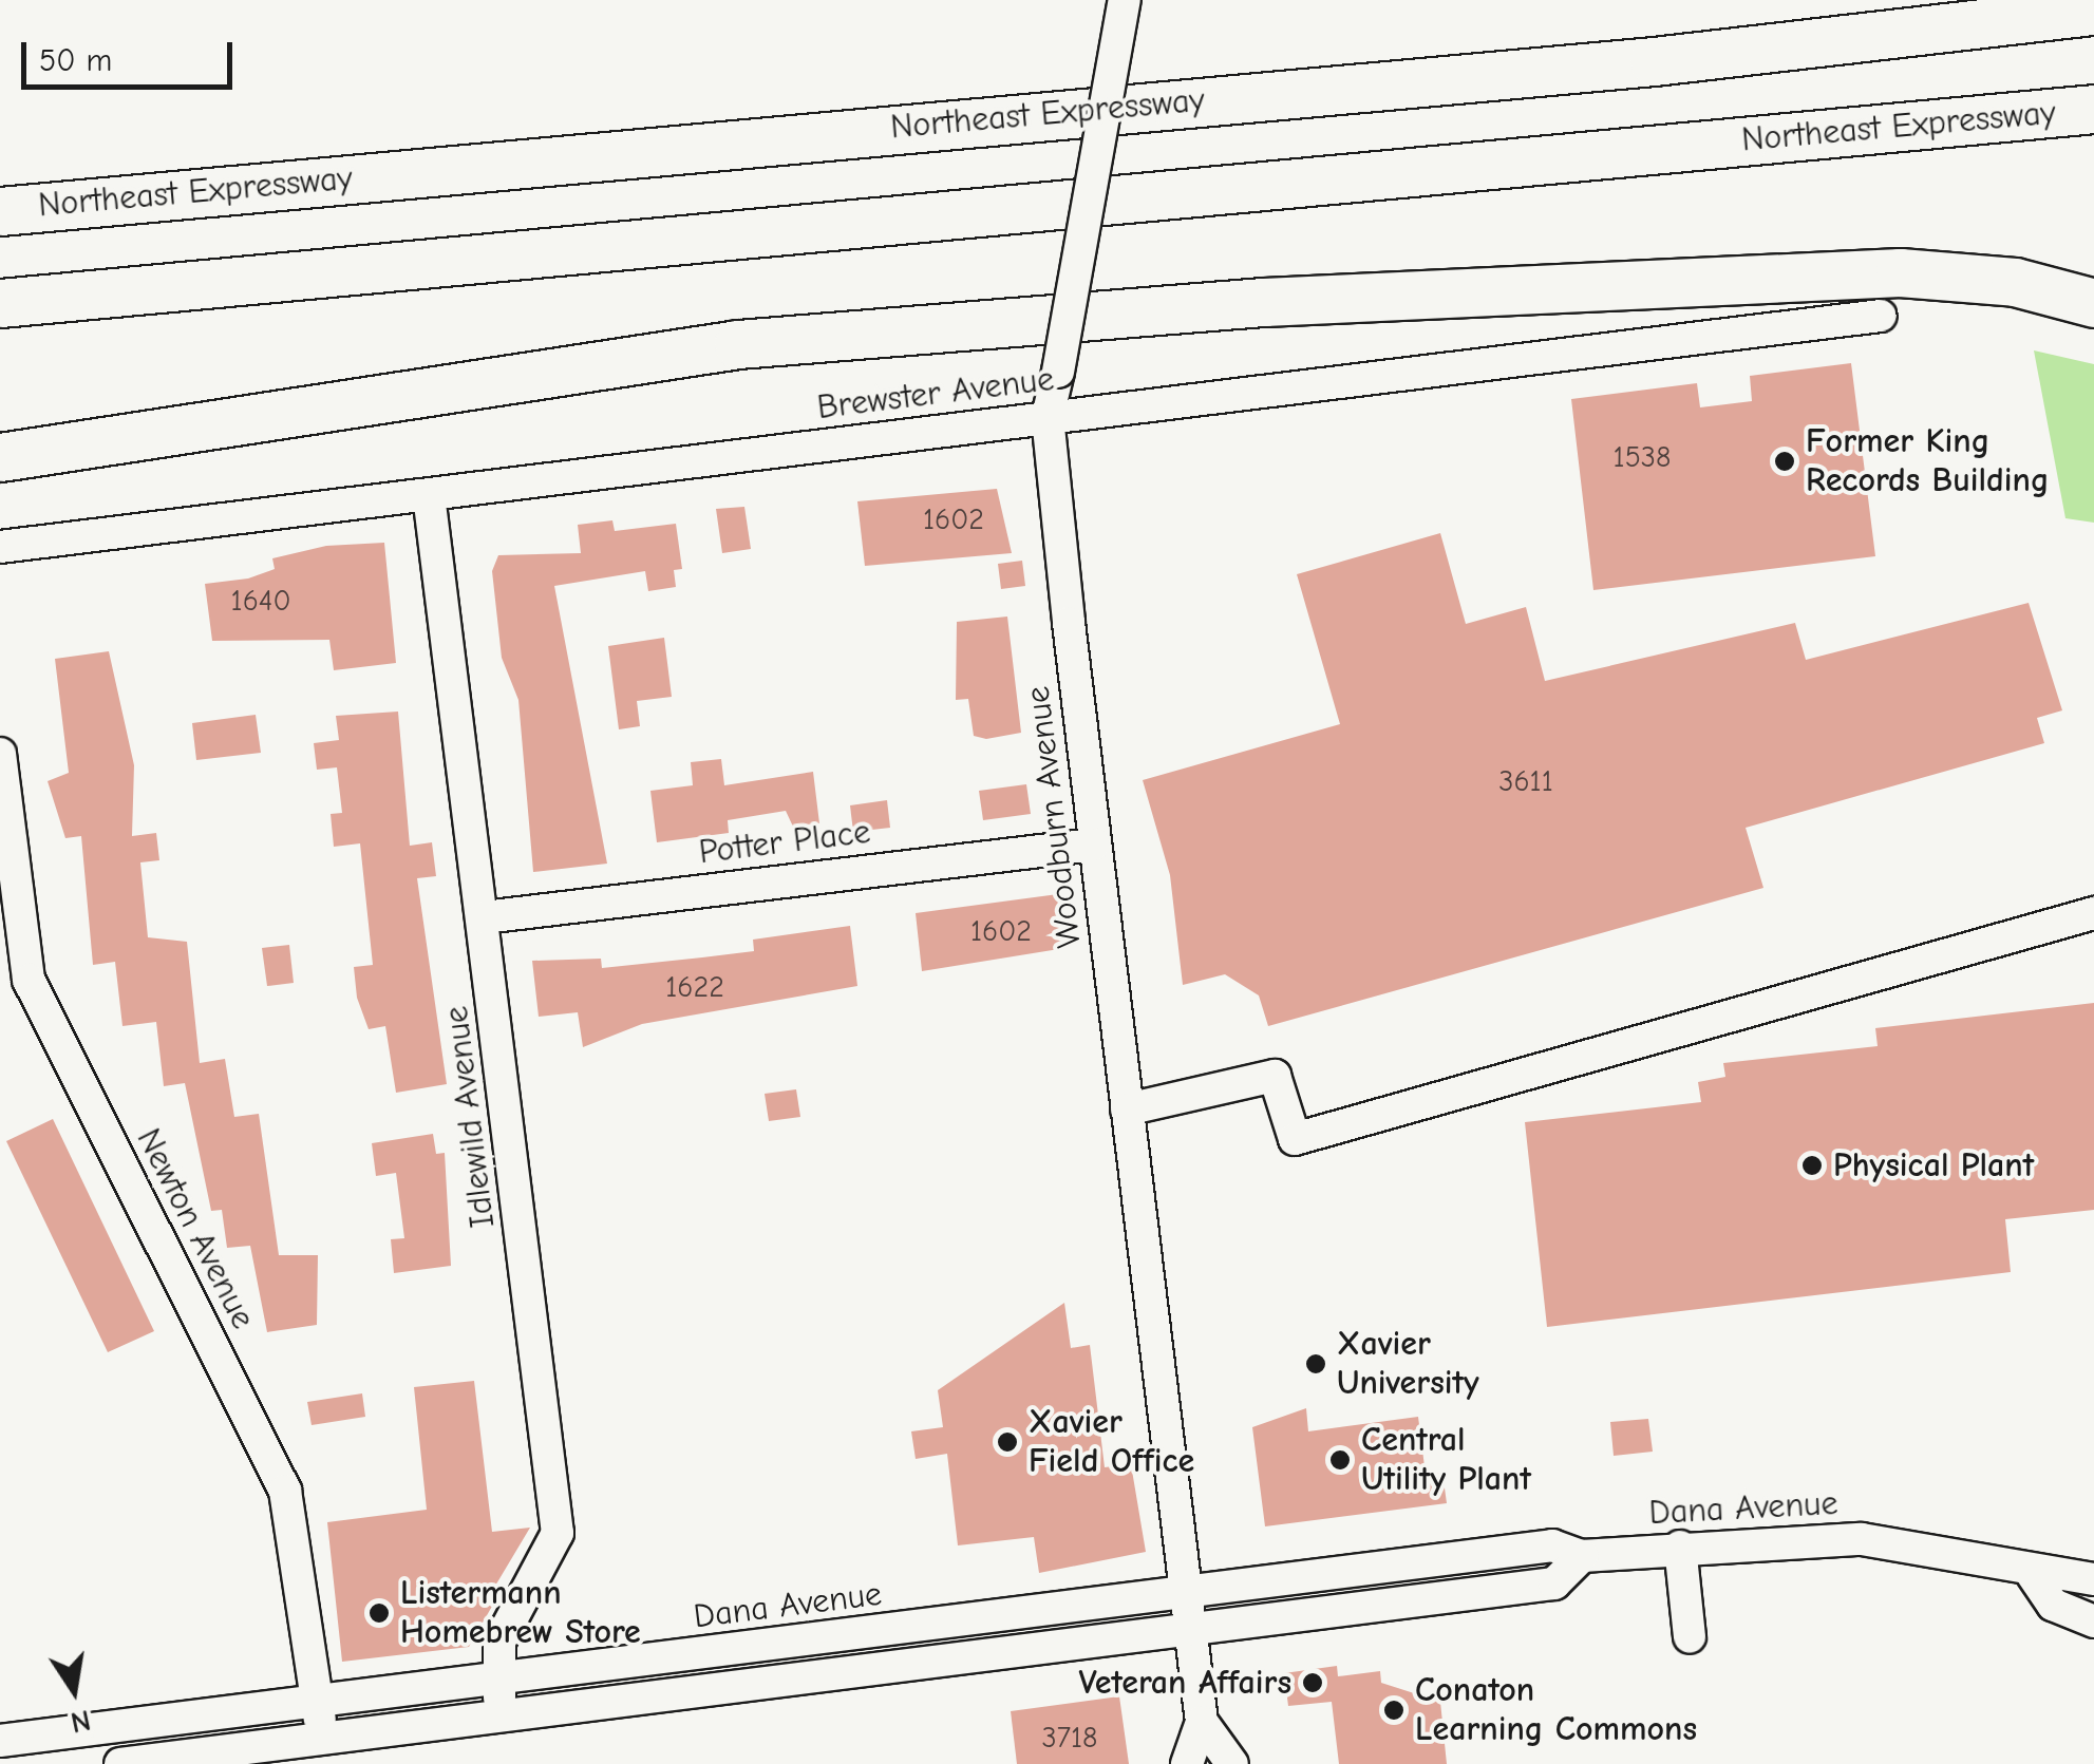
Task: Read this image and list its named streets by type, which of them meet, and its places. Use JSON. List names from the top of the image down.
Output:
{
  "streets": {
    "highway": ["Northeast Expressway"],
    "street": [
      "Brewster Avenue",
      "Woodburn Avenue",
      "Potter Place",
      "Idlewild Avenue",
      "Newton Avenue",
      "Dana Avenue"
    ]
  },
  "crossings": [
    ["Brewster Avenue", "Woodburn Avenue"],
    ["Brewster Avenue", "Idlewild Avenue"],
    ["Woodburn Avenue", "Potter Place"],
    ["Woodburn Avenue", "Dana Avenue"],
    ["Potter Place", "Idlewild Avenue"],
    ["Idlewild Avenue", "Dana Avenue"],
    ["Newton Avenue", "Dana Avenue"]
  ],
  "places": [
    "Former King Records Building",
    "Physical Plant",
    "Xavier University",
    "Xavier Field Office",
    "Central Utility Plant",
    "Listermann Homebrew Store",
    "Veteran Affairs",
    "Conaton Learning Commons"
  ],
  "house_numbers": [
    "1538",
    "1602",
    "1640",
    "3611",
    "1602",
    "1622",
    "3718"
  ],
  "scale_bar": "50 m",
  "north": "bottom"
}
